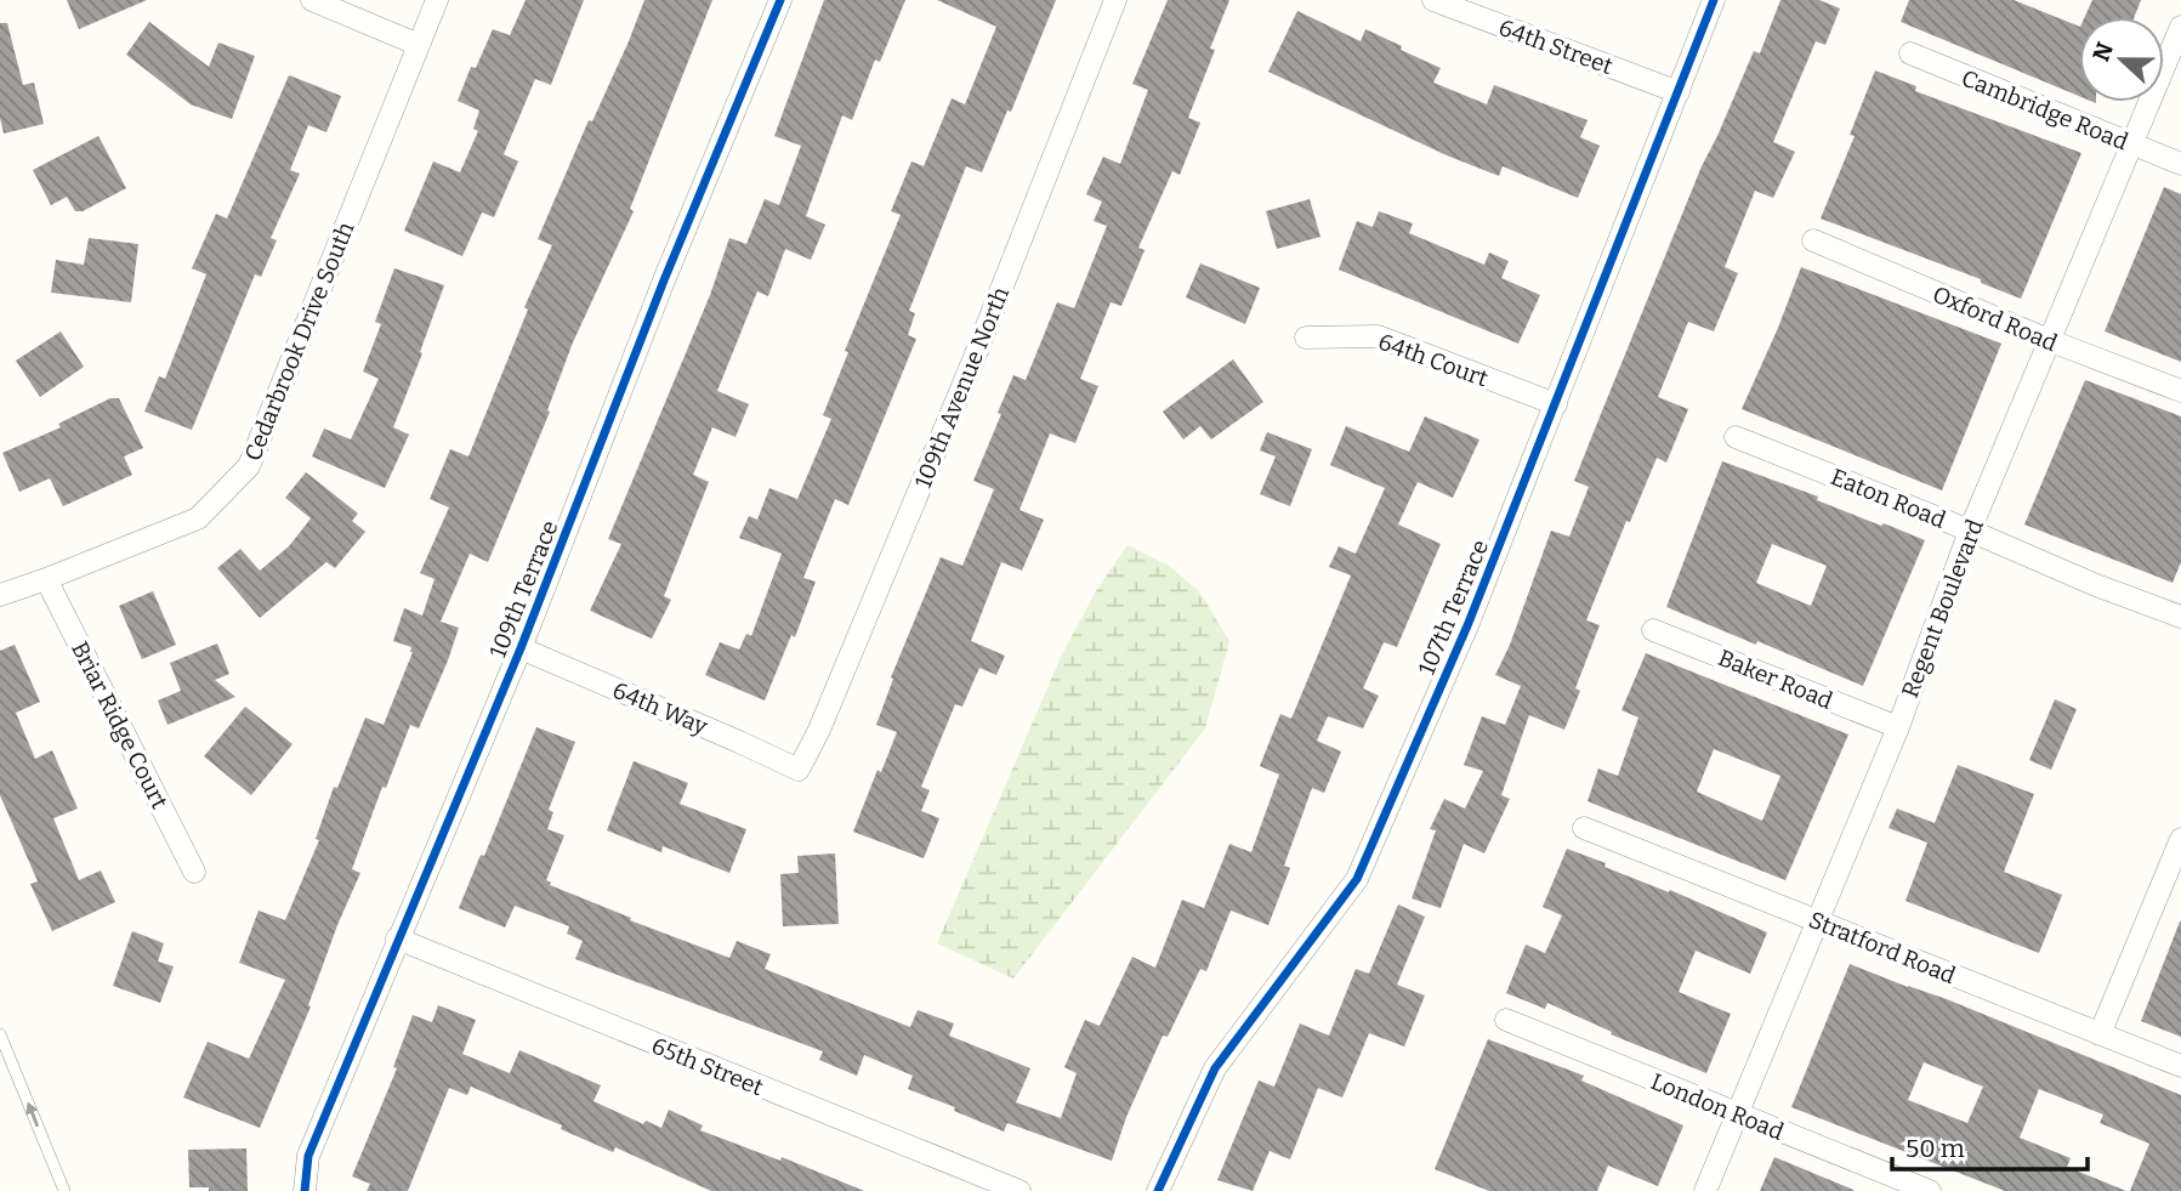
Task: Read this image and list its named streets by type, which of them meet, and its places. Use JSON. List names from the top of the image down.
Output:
{
  "streets": {
    "street": [
      "64th Street",
      "Cambridge Road",
      "Oxford Road",
      "Cedarbrook Drive South",
      "64th Court",
      "109th Avenue North",
      "Eaton Road",
      "109th Terrace",
      "107th Terrace",
      "Regent Boulevard",
      "Baker Road",
      "64th Way",
      "Briar Ridge Court",
      "Stratford Road",
      "65th Street",
      "London Road"
    ]
  },
  "crossings": [
    ["64th Street", "107th Terrace"],
    ["Cambridge Road", "Regent Boulevard"],
    ["Oxford Road", "Regent Boulevard"],
    ["Cedarbrook Drive South", "Briar Ridge Court"],
    ["64th Court", "107th Terrace"],
    ["109th Avenue North", "64th Way"],
    ["Eaton Road", "Regent Boulevard"],
    ["109th Terrace", "64th Way"],
    ["109th Terrace", "65th Street"],
    ["Regent Boulevard", "Baker Road"],
    ["Regent Boulevard", "Stratford Road"],
    ["Regent Boulevard", "London Road"]
  ],
  "scale_bar": "50 m",
  "north": "left"
}
